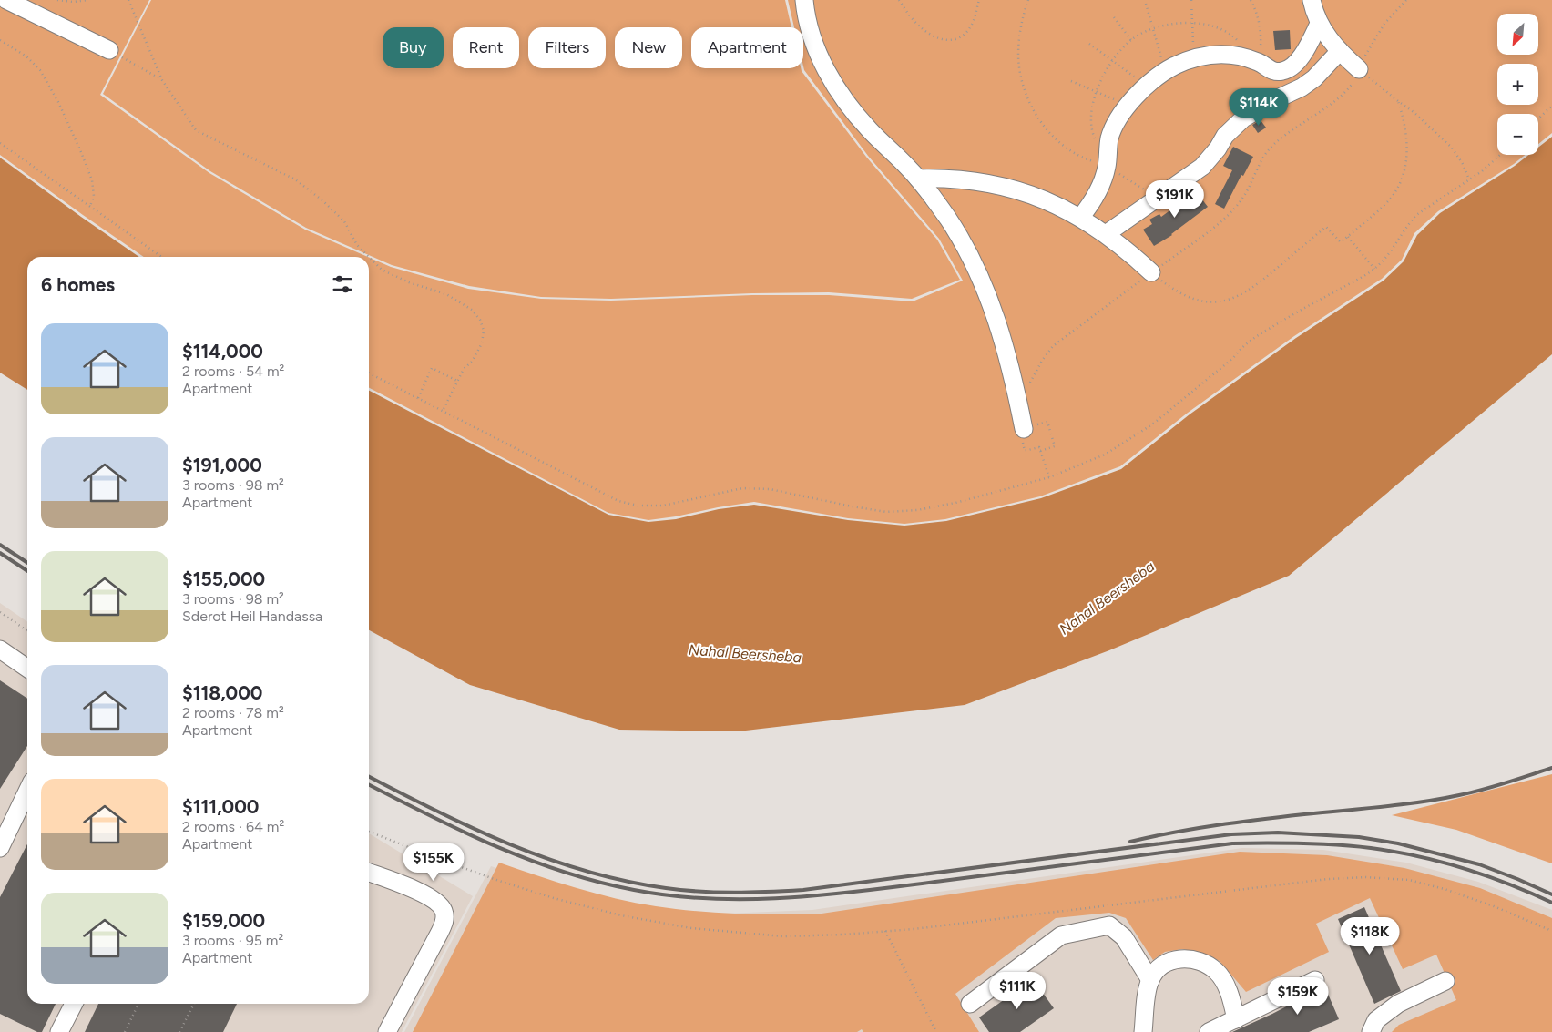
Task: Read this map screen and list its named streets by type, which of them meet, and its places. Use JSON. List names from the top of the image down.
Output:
{
  "water": ["Nahal Beersheba"],
  "north": "bottom left",
  "page": {
    "map_buttons": ["+", "−"],
    "chip": [
      "Buy",
      "Rent",
      "Filters",
      "New",
      "Apartment"
    ],
    "price": [
      "$114K",
      "$191K",
      "$155K",
      "$118K",
      "$111K",
      "$159K"
    ],
    "heading": "6 homes",
    "list": [
      {
        "name": "$114,000",
        "note": "2 rooms · 54 m² · Apartment"
      },
      {
        "name": "$191,000",
        "note": "3 rooms · 98 m² · Apartment"
      },
      {
        "name": "$155,000",
        "note": "3 rooms · 98 m² · Sderot Heil Handassa"
      },
      {
        "name": "$118,000",
        "note": "2 rooms · 78 m² · Apartment"
      },
      {
        "name": "$111,000",
        "note": "2 rooms · 64 m² · Apartment"
      },
      {
        "name": "$159,000",
        "note": "3 rooms · 95 m² · Apartment"
      }
    ]
  }
}
